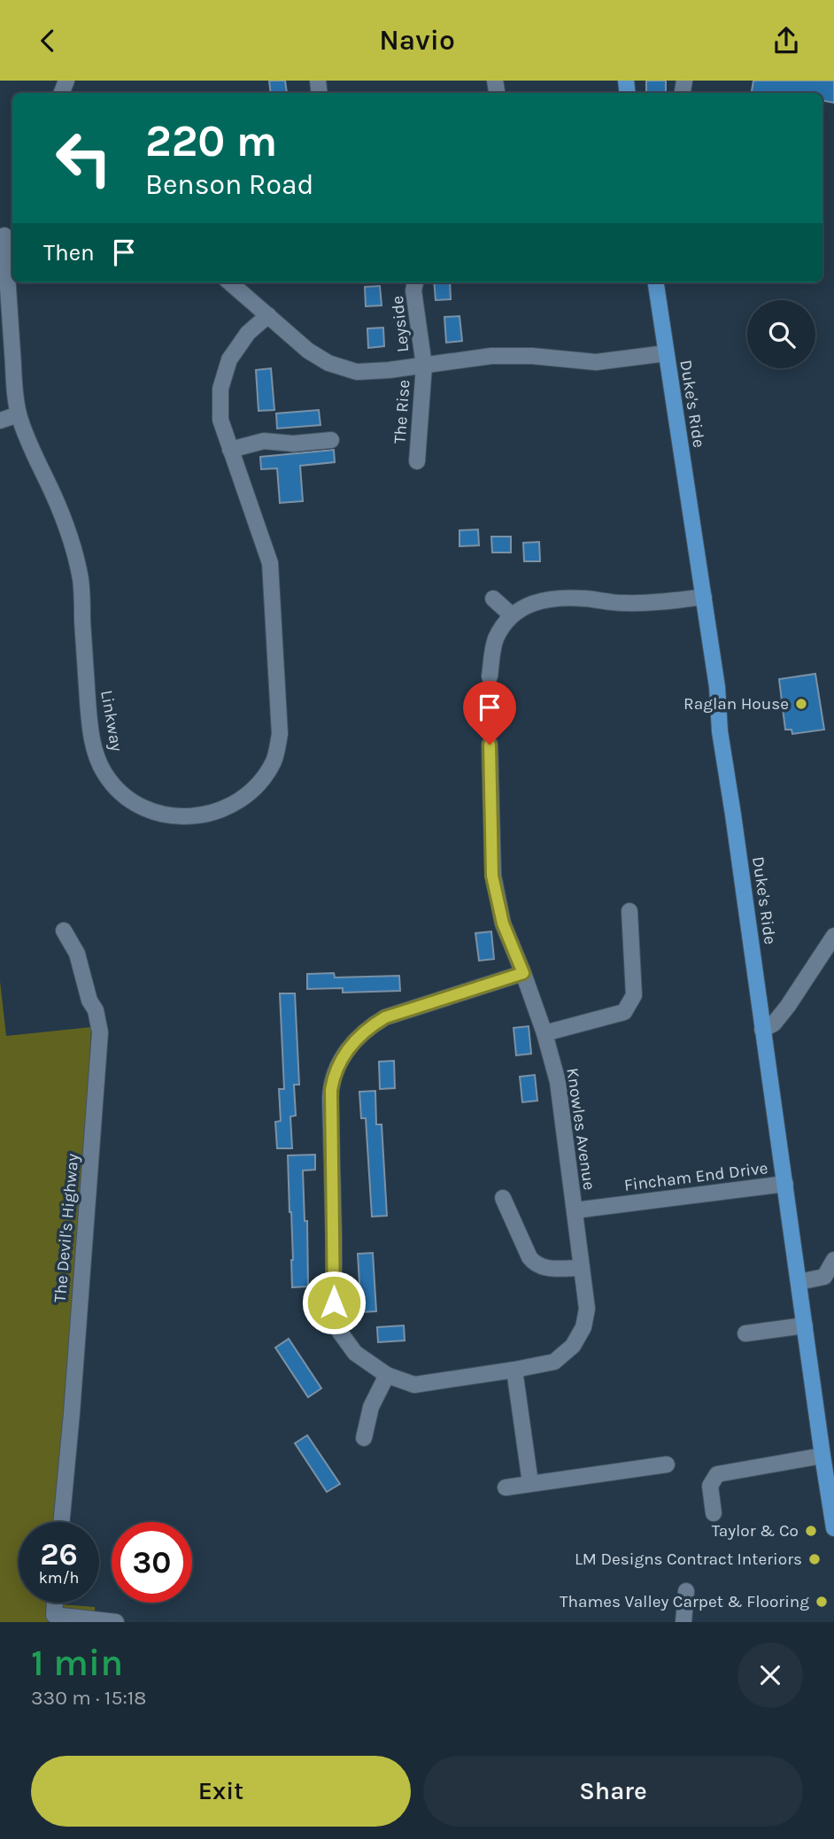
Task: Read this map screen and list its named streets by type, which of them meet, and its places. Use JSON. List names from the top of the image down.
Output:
{
  "streets": {
    "main road": ["Duke's Ride"],
    "street": [
      "Leyside",
      "The Rise",
      "Linkway",
      "Knowles Avenue",
      "Fincham End Drive",
      "The Devil's Highway"
    ]
  },
  "crossings": [
    ["Leyside", "The Rise"],
    ["Duke's Ride", "Fincham End Drive"],
    ["Knowles Avenue", "Fincham End Drive"]
  ],
  "places": [
    "Raglan House",
    "Taylor & Co",
    "LM Designs Contract Interiors",
    "Thames Valley Carpet & Flooring"
  ],
  "page": {
    "header": "Navio",
    "turn": ["220 m", "Benson Road"],
    "then": "Then",
    "speed": "26 km/h",
    "limit": "30",
    "heading": ["1 min", "330 m · 15:18"],
    "buttons": ["Exit", "Share"]
  }
}
